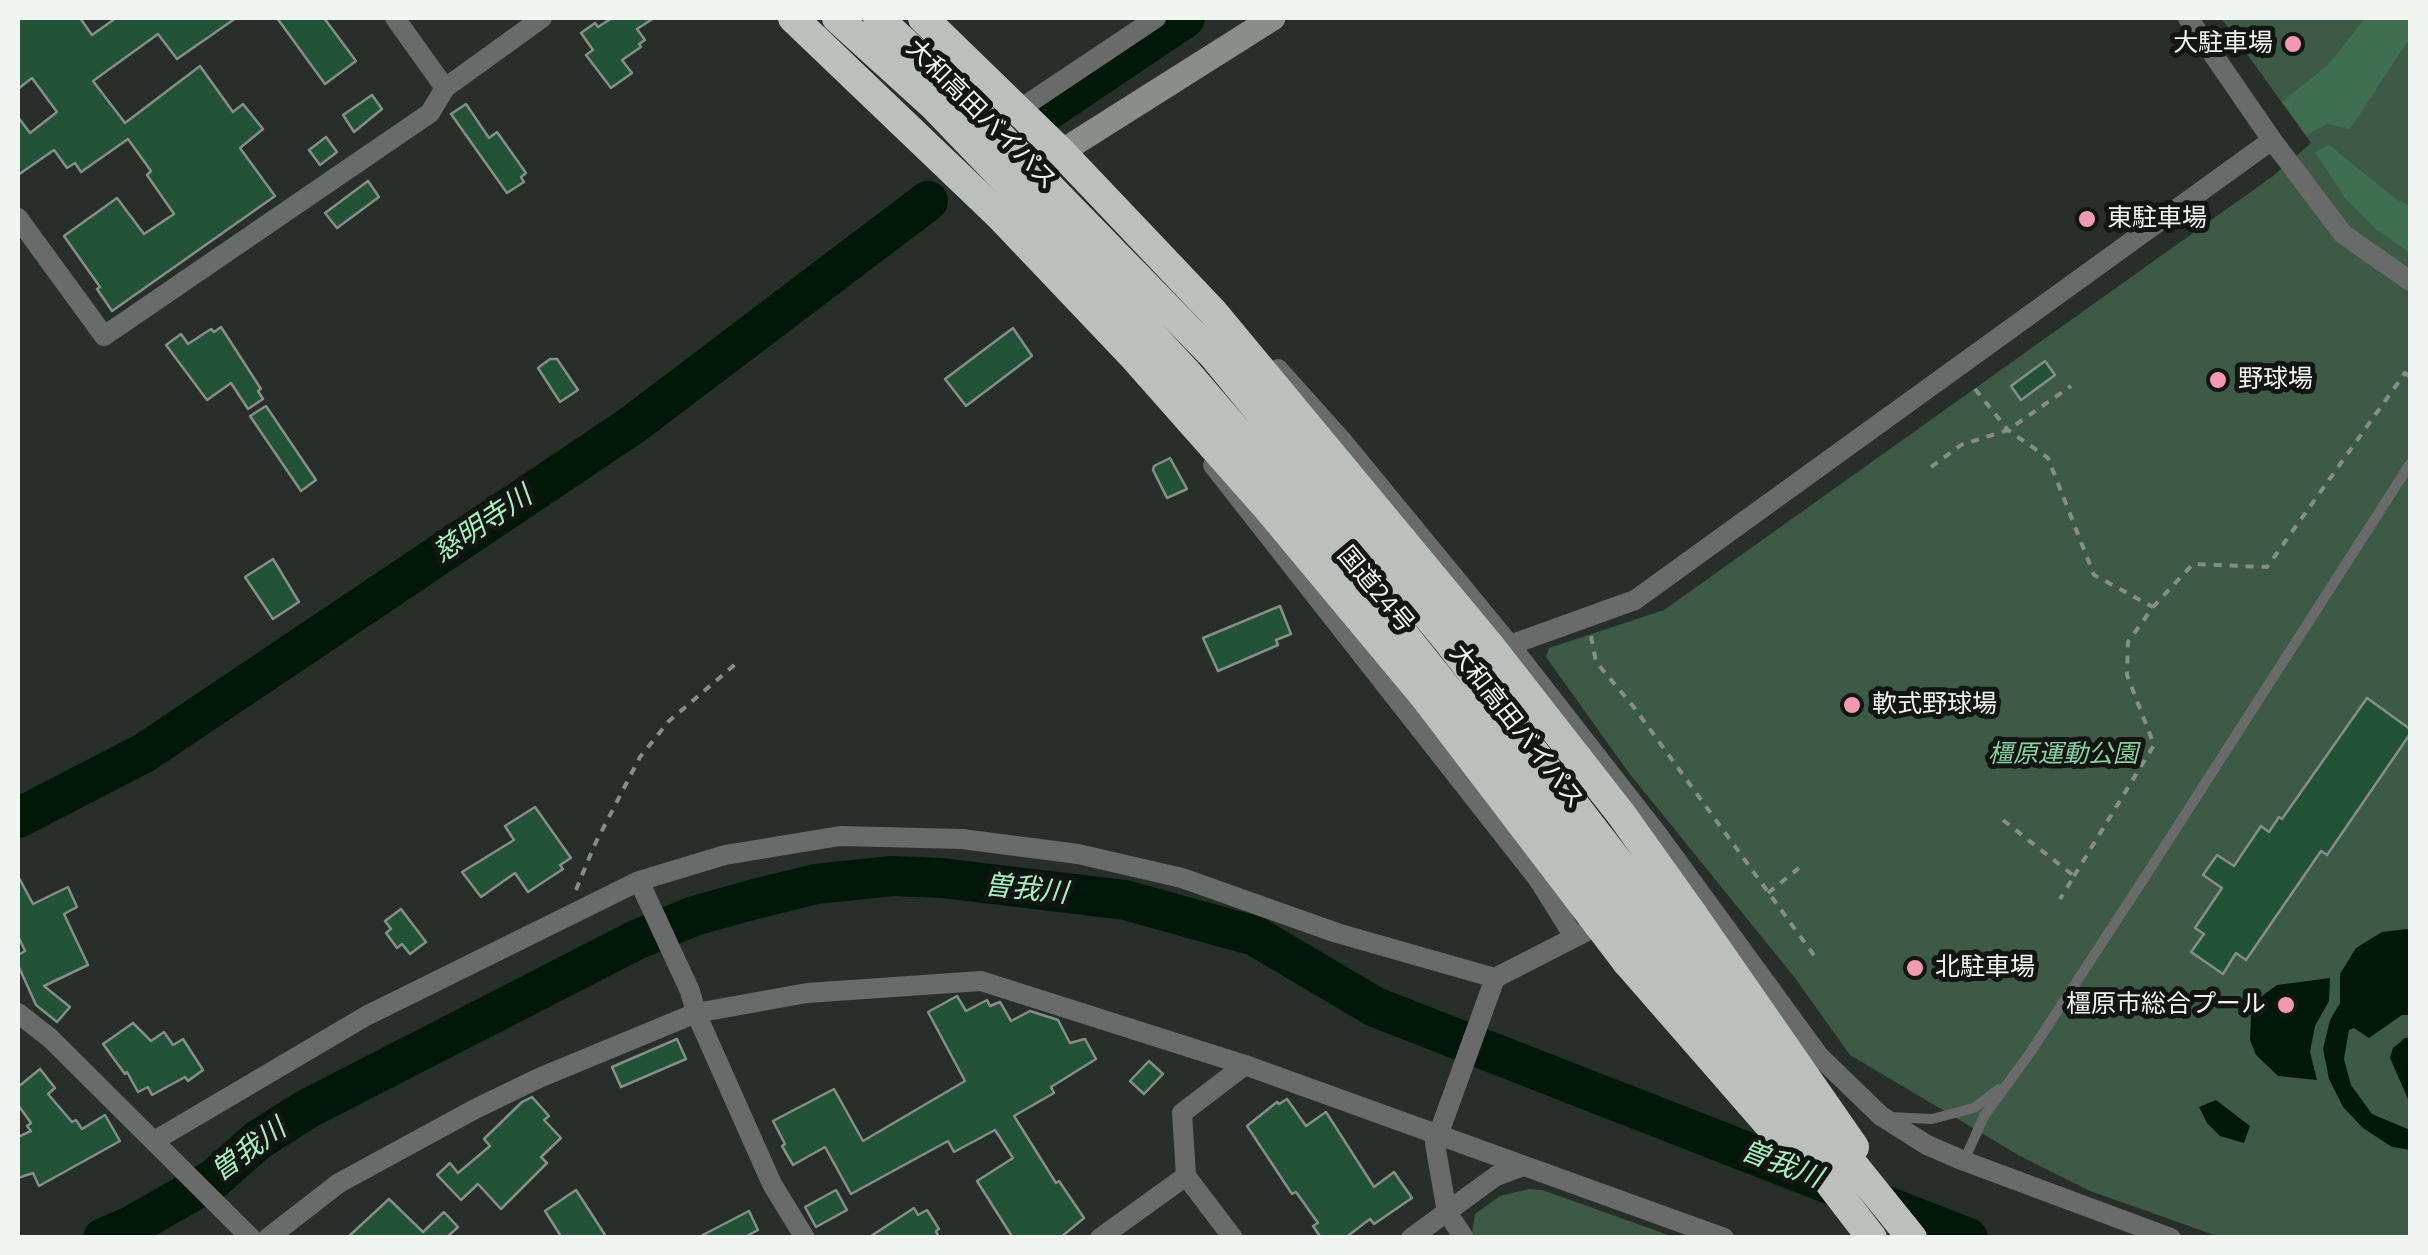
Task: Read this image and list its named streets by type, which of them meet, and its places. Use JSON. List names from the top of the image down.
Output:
{
  "streets": {
    "highway": ["大和高田バイパス", "国道24号"]
  },
  "crossings": [
    ["大和高田バイパス", "国道24号"]
  ],
  "water": ["慈明寺川", "曽我川"],
  "parks": ["橿原運動公園"],
  "places": [
    "大駐車場",
    "東駐車場",
    "野球場",
    "軟式野球場",
    "北駐車場",
    "橿原市総合プール"
  ]
}
